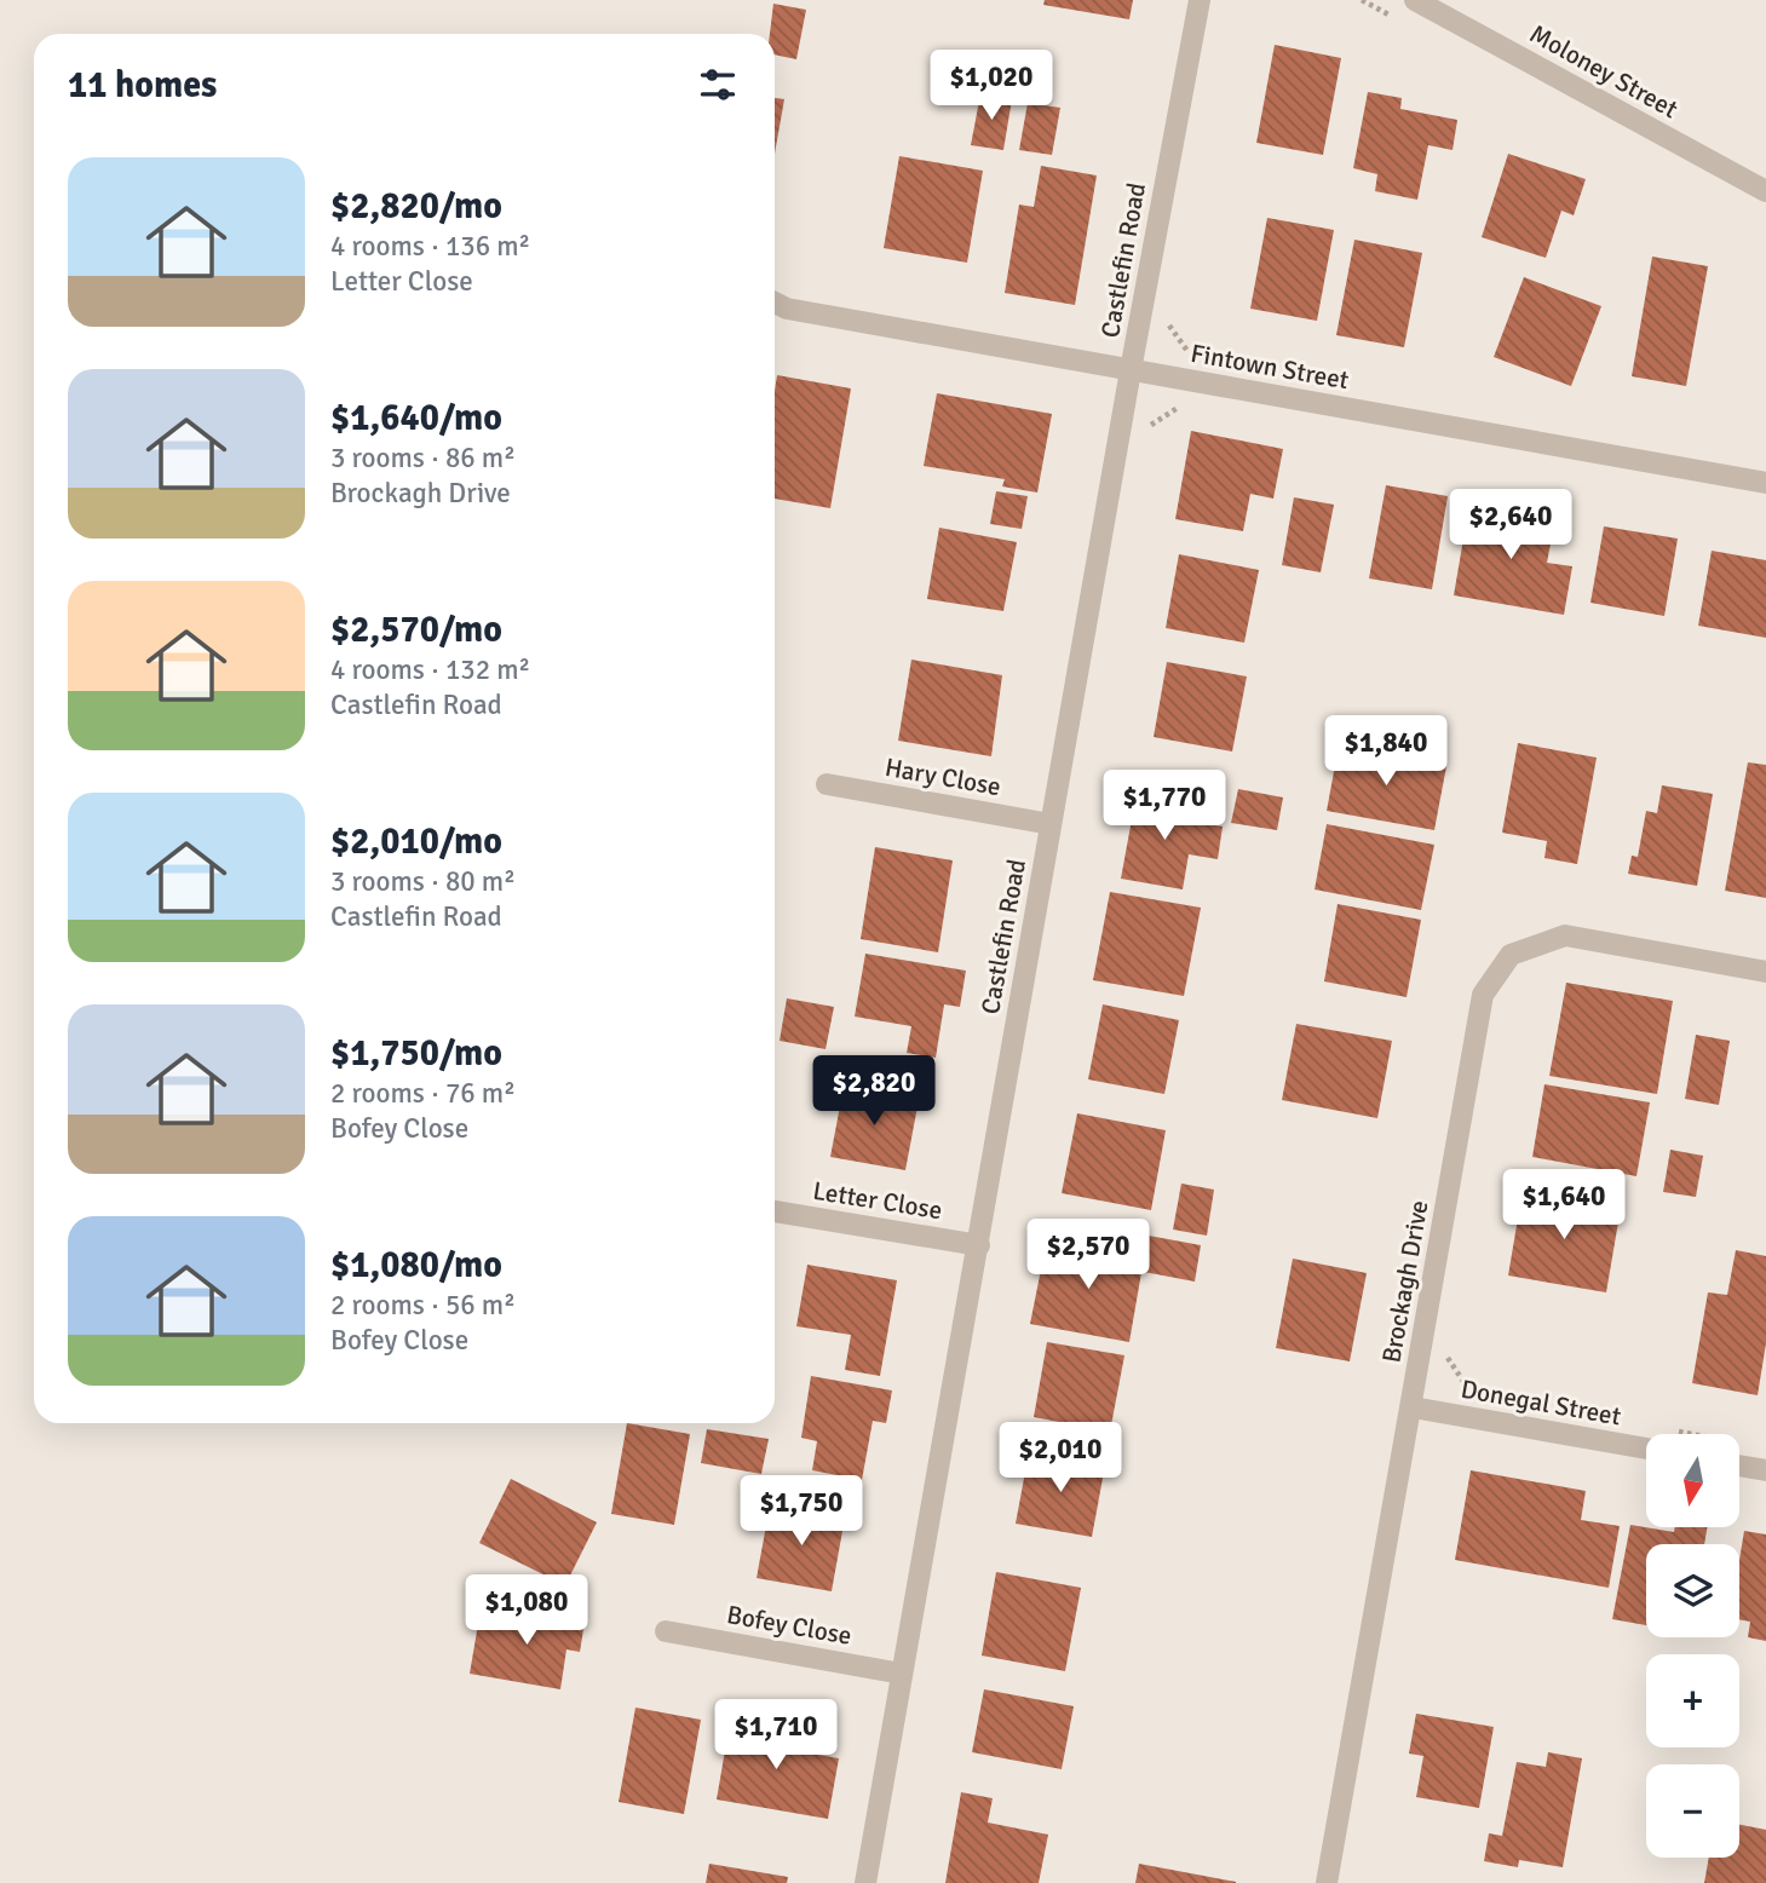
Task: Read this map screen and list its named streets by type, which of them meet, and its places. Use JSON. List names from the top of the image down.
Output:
{
  "streets": {
    "street": [
      "Moloney Street",
      "Castlefin Road",
      "Fintown Street",
      "Hary Close",
      "Letter Close",
      "Brockagh Drive",
      "Donegal Street",
      "Bofey Close"
    ]
  },
  "crossings": [
    ["Castlefin Road", "Fintown Street"],
    ["Castlefin Road", "Hary Close"],
    ["Castlefin Road", "Letter Close"],
    ["Castlefin Road", "Bofey Close"],
    ["Brockagh Drive", "Donegal Street"]
  ],
  "north": "bottom",
  "page": {
    "heading": "11 homes",
    "price": [
      "$1,020",
      "$2,640",
      "$1,840",
      "$1,770",
      "$2,820",
      "$1,640",
      "$2,570",
      "$2,010",
      "$1,750",
      "$1,080",
      "$1,710"
    ],
    "list": [
      {
        "name": "$2,820/mo",
        "note": "4 rooms · 136 m² · Letter Close"
      },
      {
        "name": "$1,640/mo",
        "note": "3 rooms · 86 m² · Brockagh Drive"
      },
      {
        "name": "$2,570/mo",
        "note": "4 rooms · 132 m² · Castlefin Road"
      },
      {
        "name": "$2,010/mo",
        "note": "3 rooms · 80 m² · Castlefin Road"
      },
      {
        "name": "$1,750/mo",
        "note": "2 rooms · 76 m² · Bofey Close"
      },
      {
        "name": "$1,080/mo",
        "note": "2 rooms · 56 m² · Bofey Close"
      }
    ],
    "map_buttons": ["+", "−"]
  }
}
